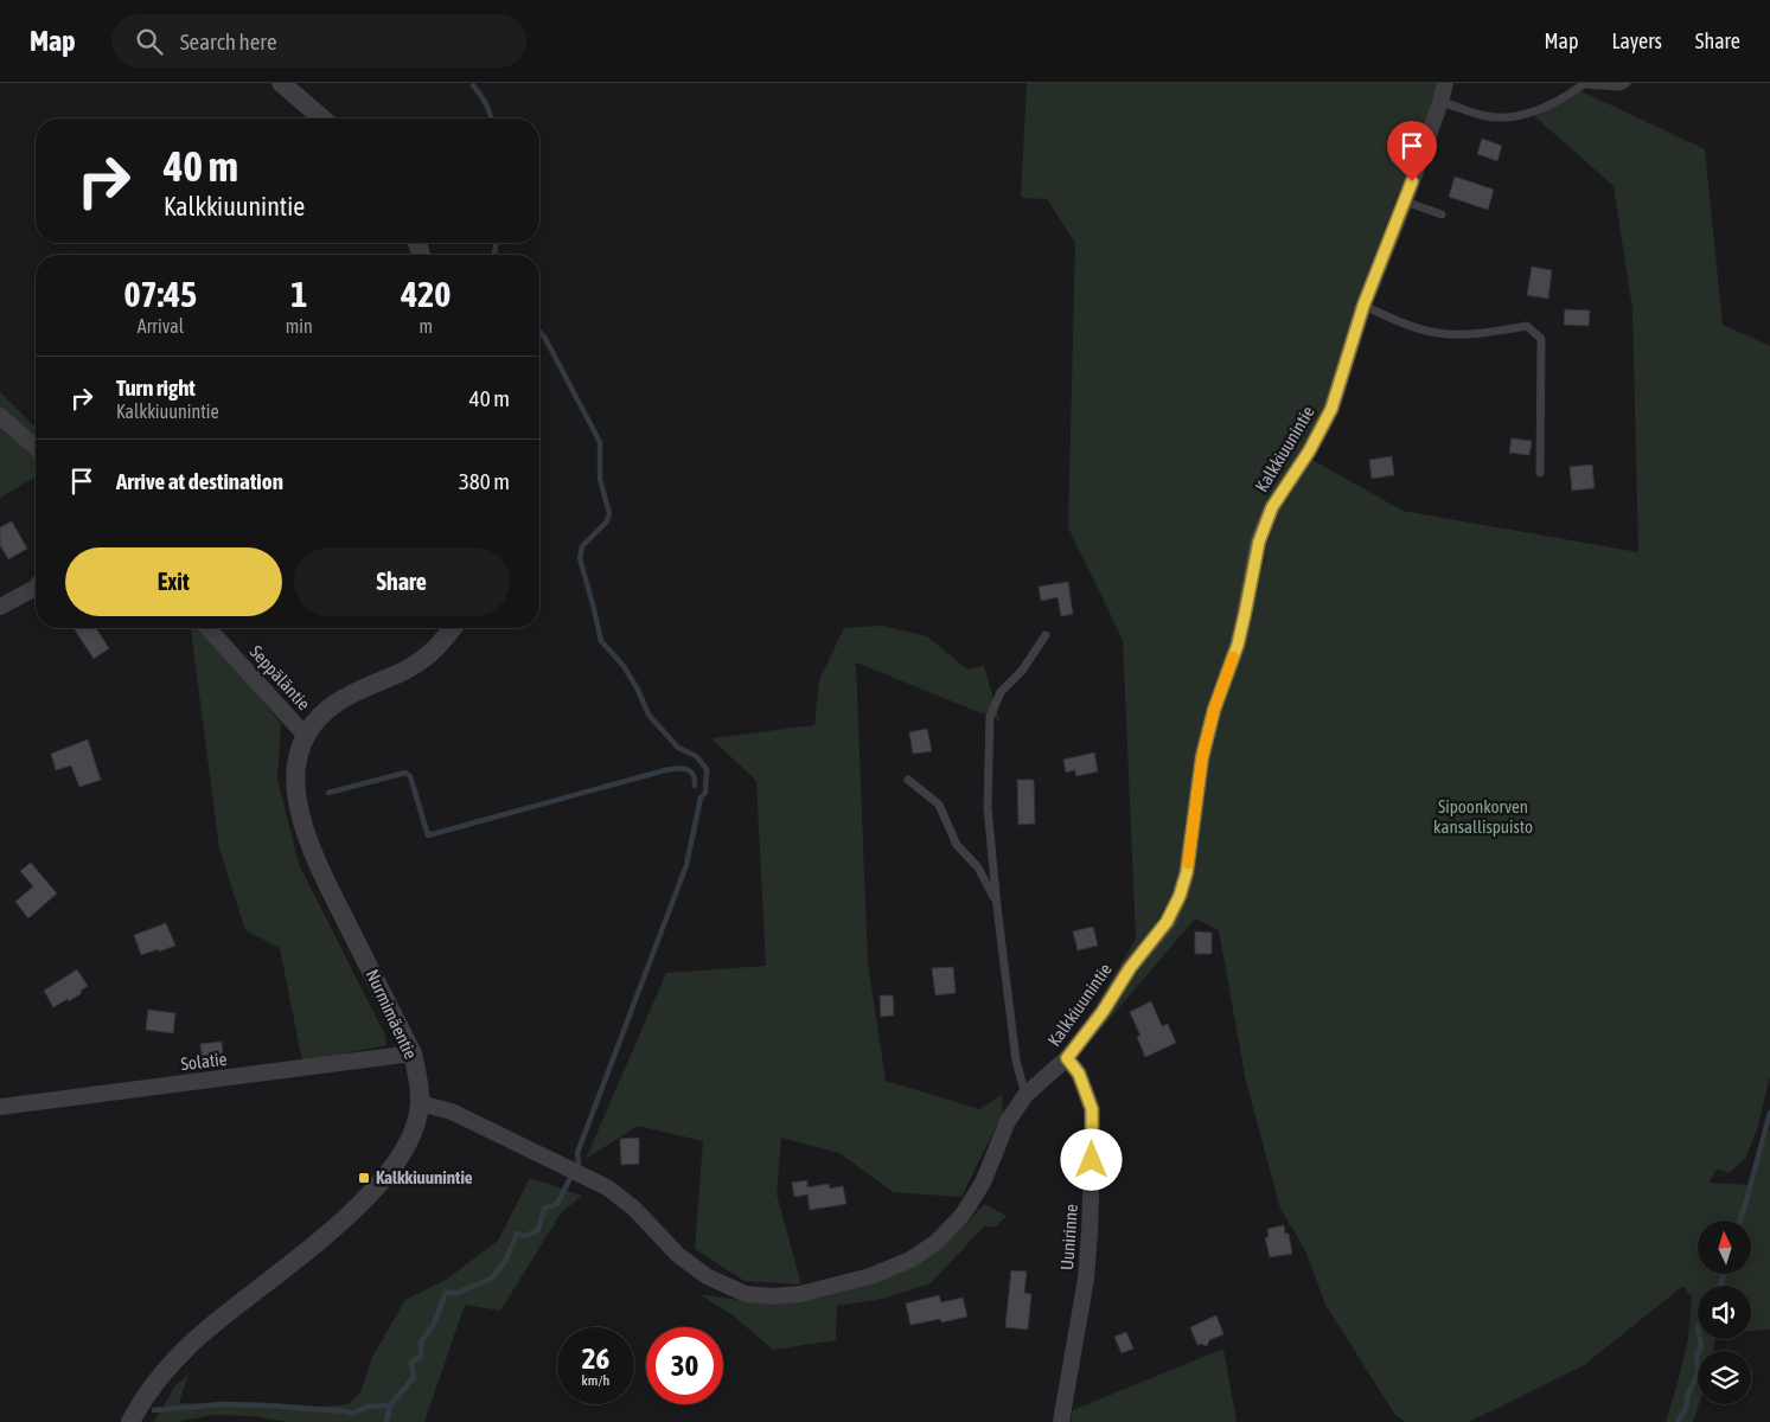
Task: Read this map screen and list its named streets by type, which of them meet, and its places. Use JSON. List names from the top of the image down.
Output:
{
  "streets": {
    "street": [
      "Kalkkiuunintie",
      "Seppäläntie",
      "Nurmimäentie",
      "Solatie",
      "Uunirinne"
    ]
  },
  "crossings": [
    ["Kalkkiuunintie", "Nurmimäentie"],
    ["Kalkkiuunintie", "Uunirinne"],
    ["Seppäläntie", "Nurmimäentie"],
    ["Nurmimäentie", "Solatie"]
  ],
  "parks": ["Sipoonkorven kansallispuisto"],
  "places": {
    "transit": ["Kalkkiuunintie"]
  },
  "north": "top",
  "page": {
    "header": "Map",
    "search": "Search here",
    "nav": ["Map", "Layers", "Share"],
    "turn": ["40 m", "Kalkkiuunintie"],
    "eta": [
      "07:45",
      "Arrival",
      "1",
      "min",
      "420",
      "m"
    ],
    "list": [
      {
        "name": "Turn right",
        "note": "Kalkkiuunintie",
        "value": "40 m"
      },
      {
        "name": "Arrive at destination",
        "value": "380 m"
      }
    ],
    "buttons": ["Exit", "Share"],
    "speed": "26 km/h",
    "limit": "30"
  }
}
